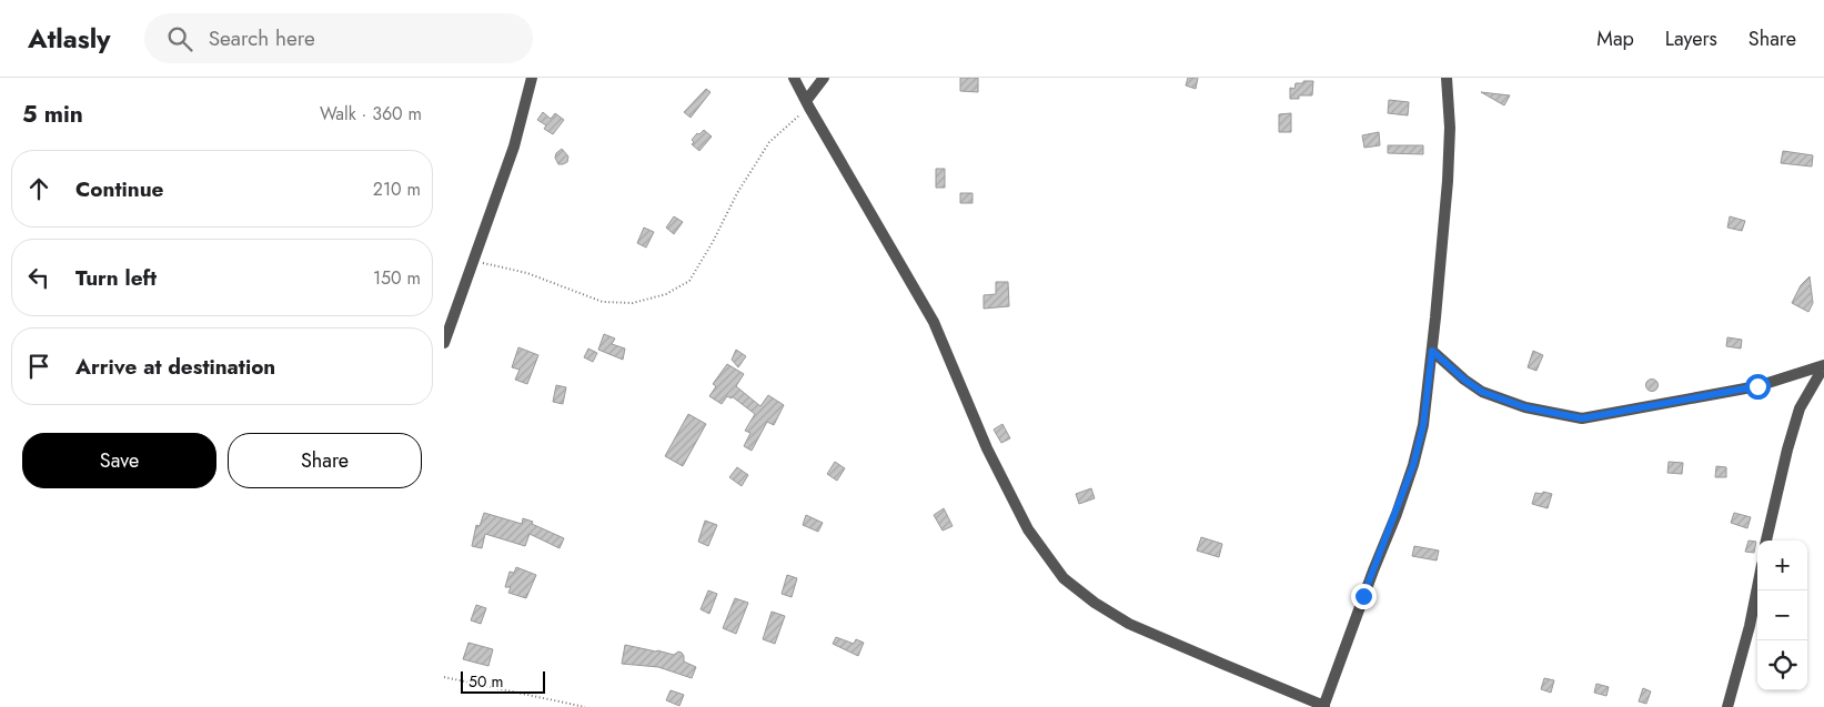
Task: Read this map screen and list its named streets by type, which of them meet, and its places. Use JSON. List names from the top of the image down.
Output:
{
  "scale_bar": "50 m",
  "page": {
    "header": "Atlasly",
    "search": "Search here",
    "nav": ["Map", "Layers", "Share"],
    "heading": ["5 min", "Walk · 360 m"],
    "list": [
      ["Continue", "210 m"],
      ["Turn left", "150 m"],
      "Arrive at destination"
    ],
    "buttons": ["Save", "Share"],
    "map_buttons": ["+", "−"],
    "scale": "50 m"
  }
}
